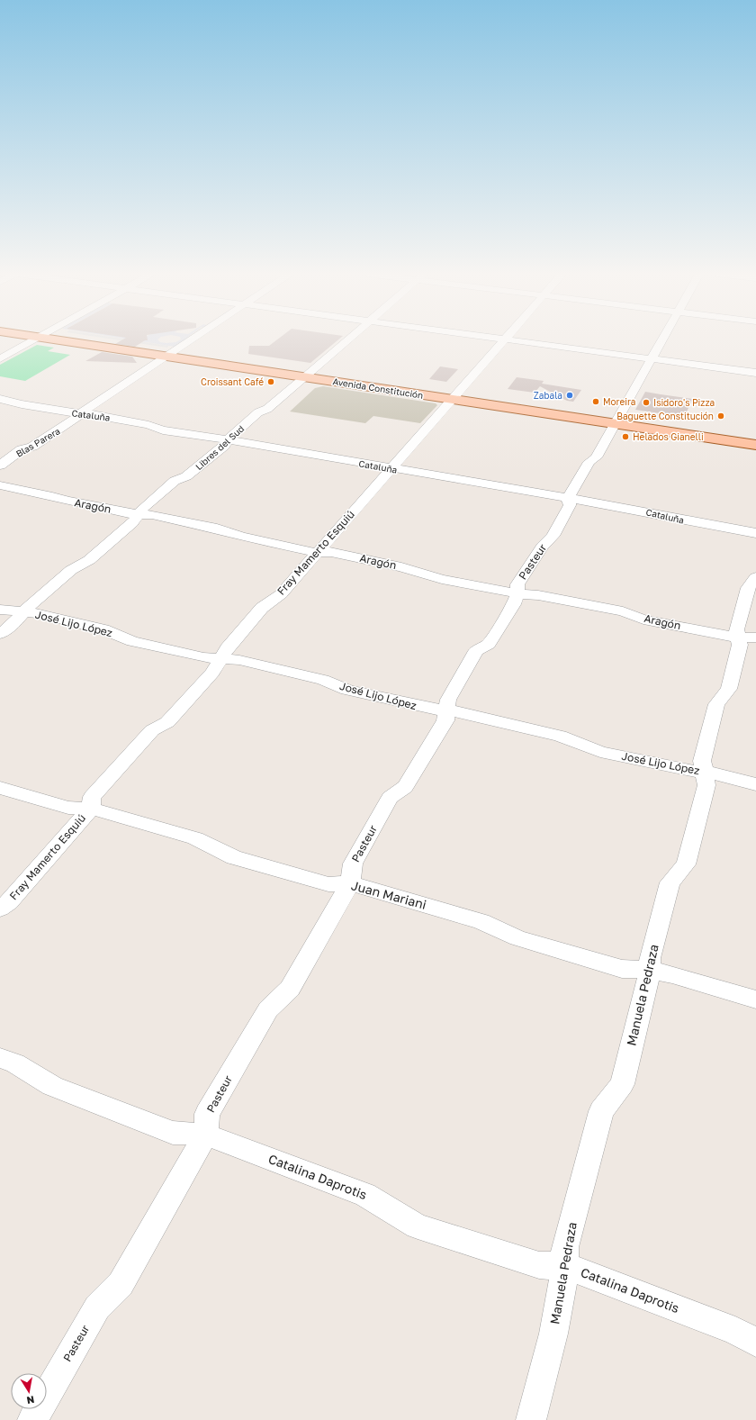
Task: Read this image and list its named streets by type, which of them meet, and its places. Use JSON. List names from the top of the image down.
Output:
{
  "streets": {
    "main road": ["Avenida Constitución"],
    "street": [
      "Cataluña",
      "Blas Parera",
      "Libres del Sud",
      "Aragón",
      "Fray Mamerto Esquiú",
      "Pasteur",
      "José Lijo López",
      "Juan Mariani",
      "Manuela Pedraza",
      "Catalina Daprotis"
    ]
  },
  "crossings": [
    ["Avenida Constitución", "Blas Parera"],
    ["Avenida Constitución", "Libres del Sud"],
    ["Avenida Constitución", "Fray Mamerto Esquiú"],
    ["Avenida Constitución", "Pasteur"],
    ["Cataluña", "Blas Parera"],
    ["Cataluña", "Libres del Sud"],
    ["Cataluña", "Fray Mamerto Esquiú"],
    ["Cataluña", "Pasteur"],
    ["Libres del Sud", "Aragón"],
    ["Libres del Sud", "José Lijo López"],
    ["Aragón", "Fray Mamerto Esquiú"],
    ["Aragón", "Pasteur"],
    ["Aragón", "Manuela Pedraza"],
    ["Fray Mamerto Esquiú", "José Lijo López"],
    ["Fray Mamerto Esquiú", "Juan Mariani"],
    ["Pasteur", "José Lijo López"],
    ["Pasteur", "Juan Mariani"],
    ["Pasteur", "Catalina Daprotis"],
    ["José Lijo López", "Manuela Pedraza"],
    ["Juan Mariani", "Manuela Pedraza"],
    ["Manuela Pedraza", "Catalina Daprotis"]
  ],
  "places": [
    "Croissant Café",
    "Zabala",
    "Moreira",
    "Isidoro's Pizza",
    "Baguette Constitución",
    "Helados Gianelli"
  ],
  "north": "bottom"
}
